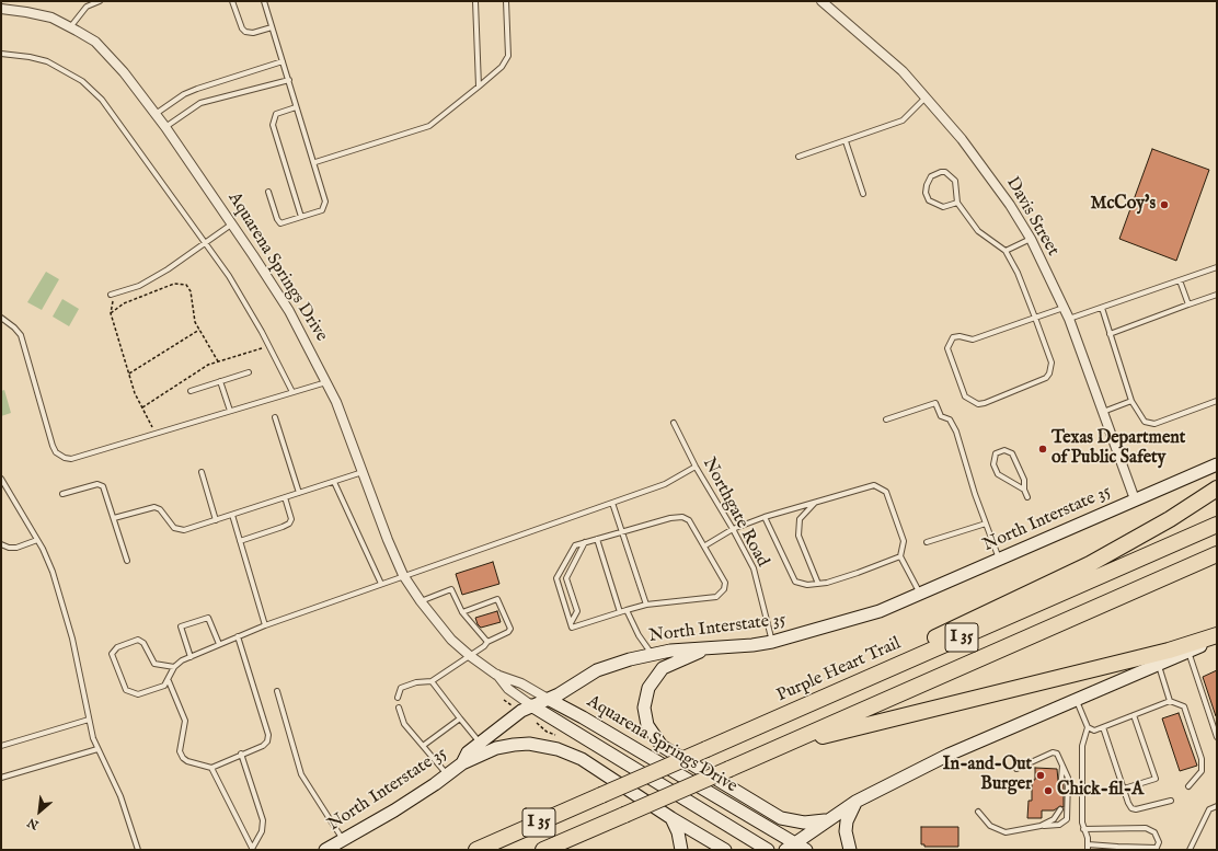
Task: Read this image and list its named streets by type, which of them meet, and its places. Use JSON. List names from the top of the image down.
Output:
{
  "streets": {
    "highway": ["I 35", "Purple Heart Trail"],
    "main road": ["Aquarena Springs Drive", "North Interstate 35"],
    "street": ["Davis Street"],
    "lane": ["Northgate Road"]
  },
  "crossings": [
    ["Davis Street", "North Interstate 35"],
    ["Aquarena Springs Drive", "North Interstate 35"],
    ["Northgate Road", "North Interstate 35"]
  ],
  "places": [
    "McCoy's",
    "Texas Department of Public Safety",
    "In-and-Out Burger",
    "Chick-fil-A"
  ],
  "north": "bottom left"
}
